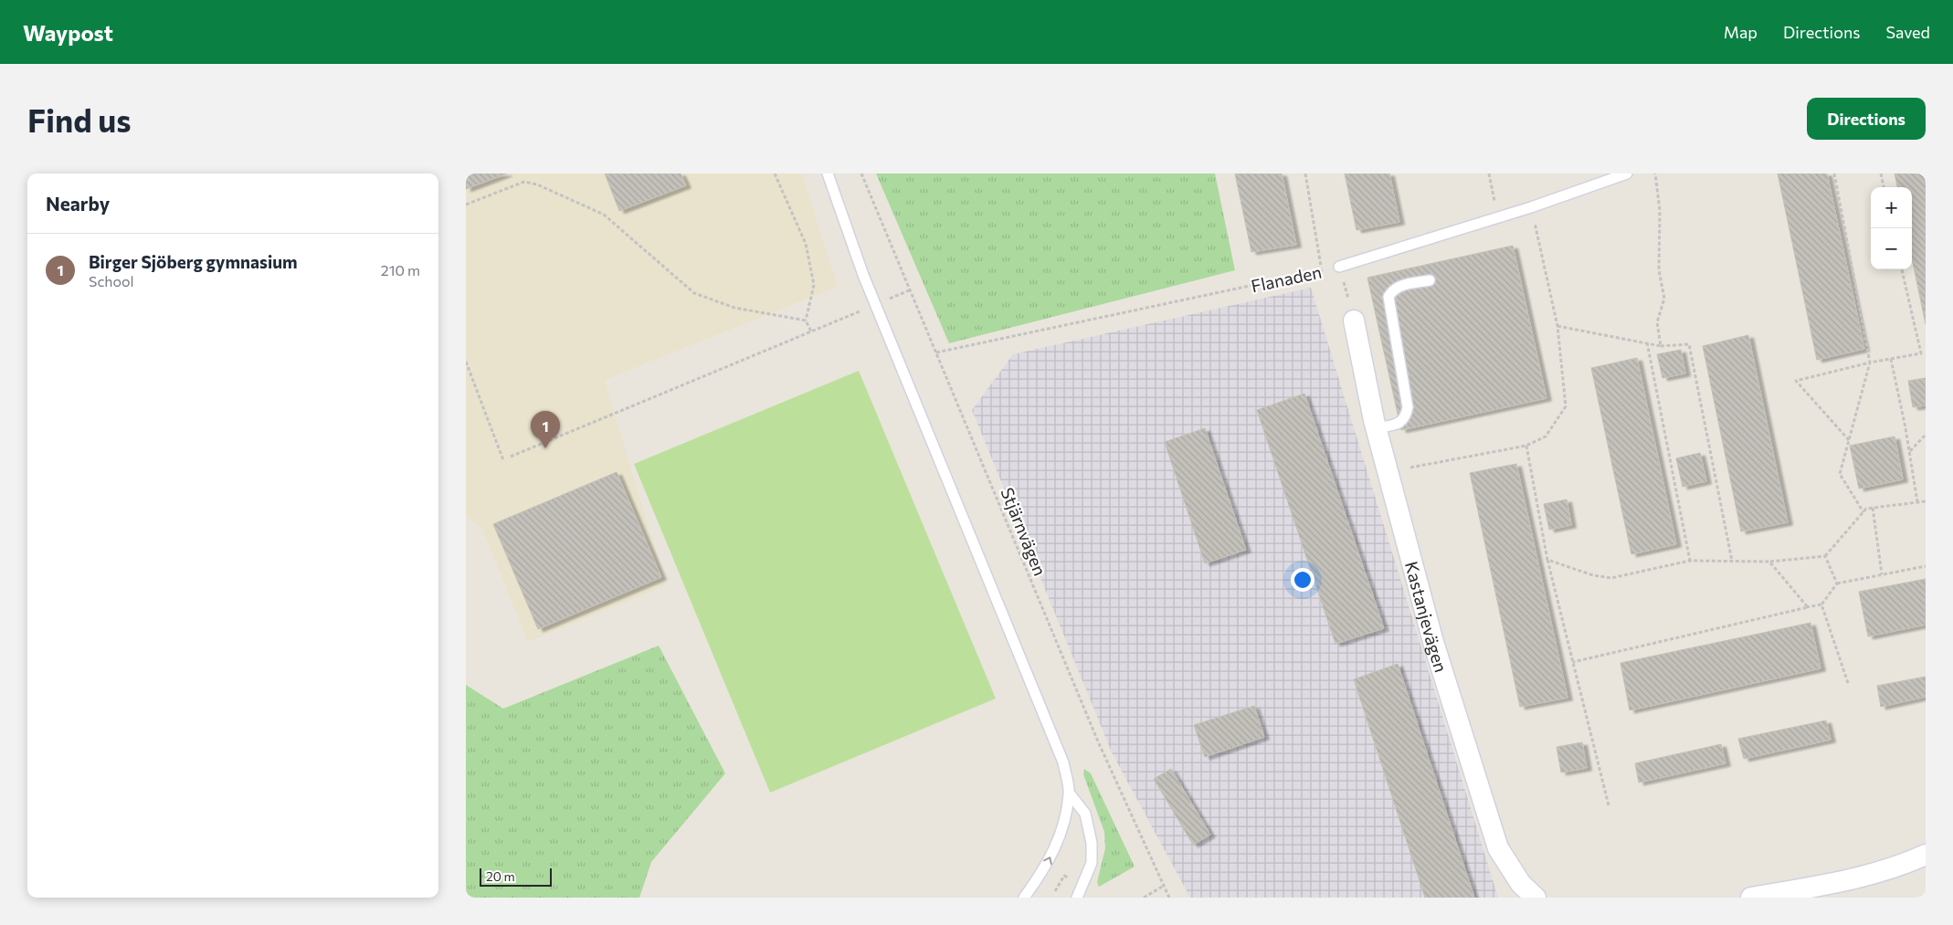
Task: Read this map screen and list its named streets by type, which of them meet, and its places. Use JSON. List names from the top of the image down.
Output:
{
  "streets": {
    "street": ["Kastanjevägen"],
    "lane": ["Flanaden"],
    "path": ["Stjärnvägen"]
  },
  "crossings": [
    ["Flanaden", "Stjärnvägen"]
  ],
  "scale_bar": "20 m",
  "page": {
    "header": "Waypost",
    "nav": ["Map", "Directions", "Saved"],
    "buttons": "Directions",
    "title": "Find us",
    "heading": "Nearby",
    "map_buttons": ["+", "−"],
    "list": [
      {
        "mark": "1",
        "name": "Birger Sjöberg gymnasium",
        "note": "School",
        "value": "210 m"
      }
    ],
    "pins": "1",
    "scale": "20 m"
  }
}
